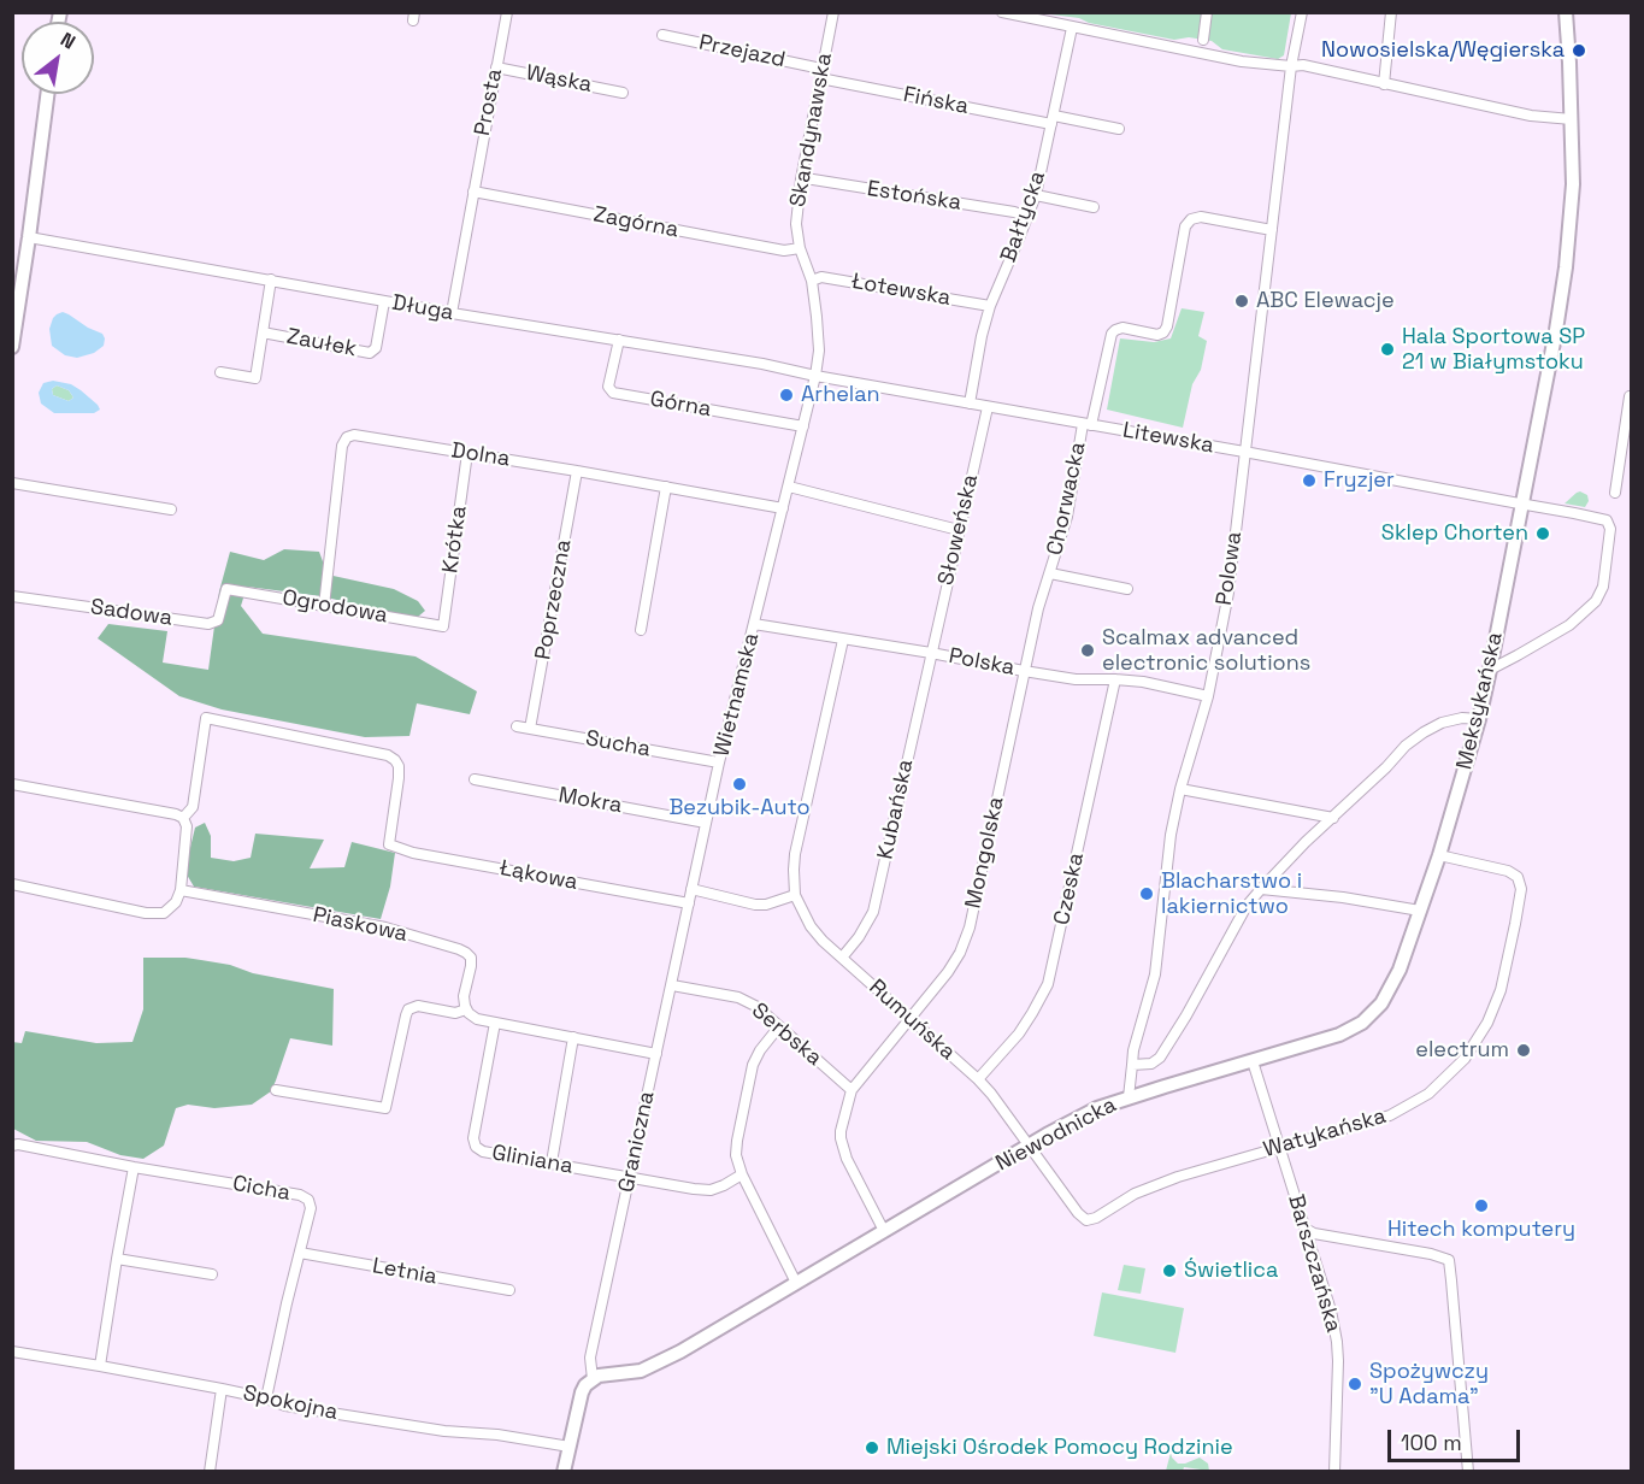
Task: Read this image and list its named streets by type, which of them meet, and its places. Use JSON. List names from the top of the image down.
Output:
{
  "streets": {
    "street": [
      "Przejazd",
      "Wąska",
      "Fińska",
      "Prosta",
      "Skandynawska",
      "Estońska",
      "Bałtycka",
      "Zagórna",
      "Łotewska",
      "Długa",
      "Zaułek",
      "Górna",
      "Litewska",
      "Dolna",
      "Chorwacka",
      "Słoweńska",
      "Krótka",
      "Polowa",
      "Poprzeczna",
      "Ogrodowa",
      "Sadowa",
      "Polska",
      "Wietnamska",
      "Meksykańska",
      "Sucha",
      "Mokra",
      "Kubańska",
      "Mongolska",
      "Łąkowa",
      "Czeska",
      "Piaskowa",
      "Rumuńska",
      "Serbska",
      "Watykańska",
      "Niewodnicka",
      "Graniczna",
      "Gliniana",
      "Cicha",
      "Barszczańska",
      "Letnia",
      "Spokojna"
    ]
  },
  "crossings": [
    ["Przejazd", "Fińska"],
    ["Przejazd", "Skandynawska"],
    ["Wąska", "Prosta"],
    ["Fińska", "Skandynawska"],
    ["Fińska", "Bałtycka"],
    ["Prosta", "Zagórna"],
    ["Prosta", "Długa"],
    ["Skandynawska", "Estońska"],
    ["Skandynawska", "Zagórna"],
    ["Skandynawska", "Łotewska"],
    ["Skandynawska", "Długa"],
    ["Skandynawska", "Litewska"],
    ["Skandynawska", "Wietnamska"],
    ["Estońska", "Bałtycka"],
    ["Bałtycka", "Łotewska"],
    ["Bałtycka", "Litewska"],
    ["Długa", "Zaułek"],
    ["Długa", "Górna"],
    ["Długa", "Litewska"],
    ["Długa", "Wietnamska"],
    ["Górna", "Wietnamska"],
    ["Litewska", "Chorwacka"],
    ["Litewska", "Słoweńska"],
    ["Litewska", "Polowa"],
    ["Litewska", "Wietnamska"],
    ["Litewska", "Meksykańska"],
    ["Dolna", "Krótka"],
    ["Dolna", "Poprzeczna"],
    ["Dolna", "Ogrodowa"],
    ["Dolna", "Wietnamska"],
    ["Chorwacka", "Polowa"],
    ["Chorwacka", "Polska"],
    ["Chorwacka", "Mongolska"],
    ["Słoweńska", "Polska"],
    ["Słoweńska", "Kubańska"],
    ["Krótka", "Ogrodowa"],
    ["Polowa", "Polska"],
    ["Polowa", "Niewodnicka"],
    ["Poprzeczna", "Sucha"],
    ["Ogrodowa", "Sadowa"],
    ["Polska", "Wietnamska"],
    ["Polska", "Kubańska"],
    ["Polska", "Mongolska"],
    ["Polska", "Czeska"],
    ["Polska", "Rumuńska"],
    ["Wietnamska", "Sucha"],
    ["Wietnamska", "Mokra"],
    ["Wietnamska", "Łąkowa"],
    ["Wietnamska", "Graniczna"],
    ["Meksykańska", "Watykańska"],
    ["Meksykańska", "Niewodnicka"],
    ["Meksykańska", "Barszczańska"],
    ["Kubańska", "Rumuńska"],
    ["Mongolska", "Rumuńska"],
    ["Mongolska", "Serbska"],
    ["Łąkowa", "Graniczna"],
    ["Czeska", "Rumuńska"],
    ["Rumuńska", "Watykańska"],
    ["Rumuńska", "Niewodnicka"],
    ["Serbska", "Graniczna"],
    ["Watykańska", "Niewodnicka"],
    ["Watykańska", "Barszczańska"],
    ["Niewodnicka", "Graniczna"],
    ["Graniczna", "Gliniana"],
    ["Cicha", "Letnia"],
    ["Cicha", "Spokojna"]
  ],
  "places": [
    "Nowosielska/Węgierska",
    "ABC Elewacje",
    "Hala Sportowa SP 21 w Białymstoku",
    "Arhelan",
    "Fryzjer",
    "Sklep Chorten",
    "Scalmax advanced electronic solutions",
    "Bezubik-Auto",
    "Blacharstwo i lakiernictwo",
    "electrum",
    "Hitech komputery",
    "Świetlica",
    "Spożywczy \"U Adama\"",
    "Miejski Ośrodek Pomocy Rodzinie"
  ],
  "scale_bar": "100 m",
  "north": "top right"
}
